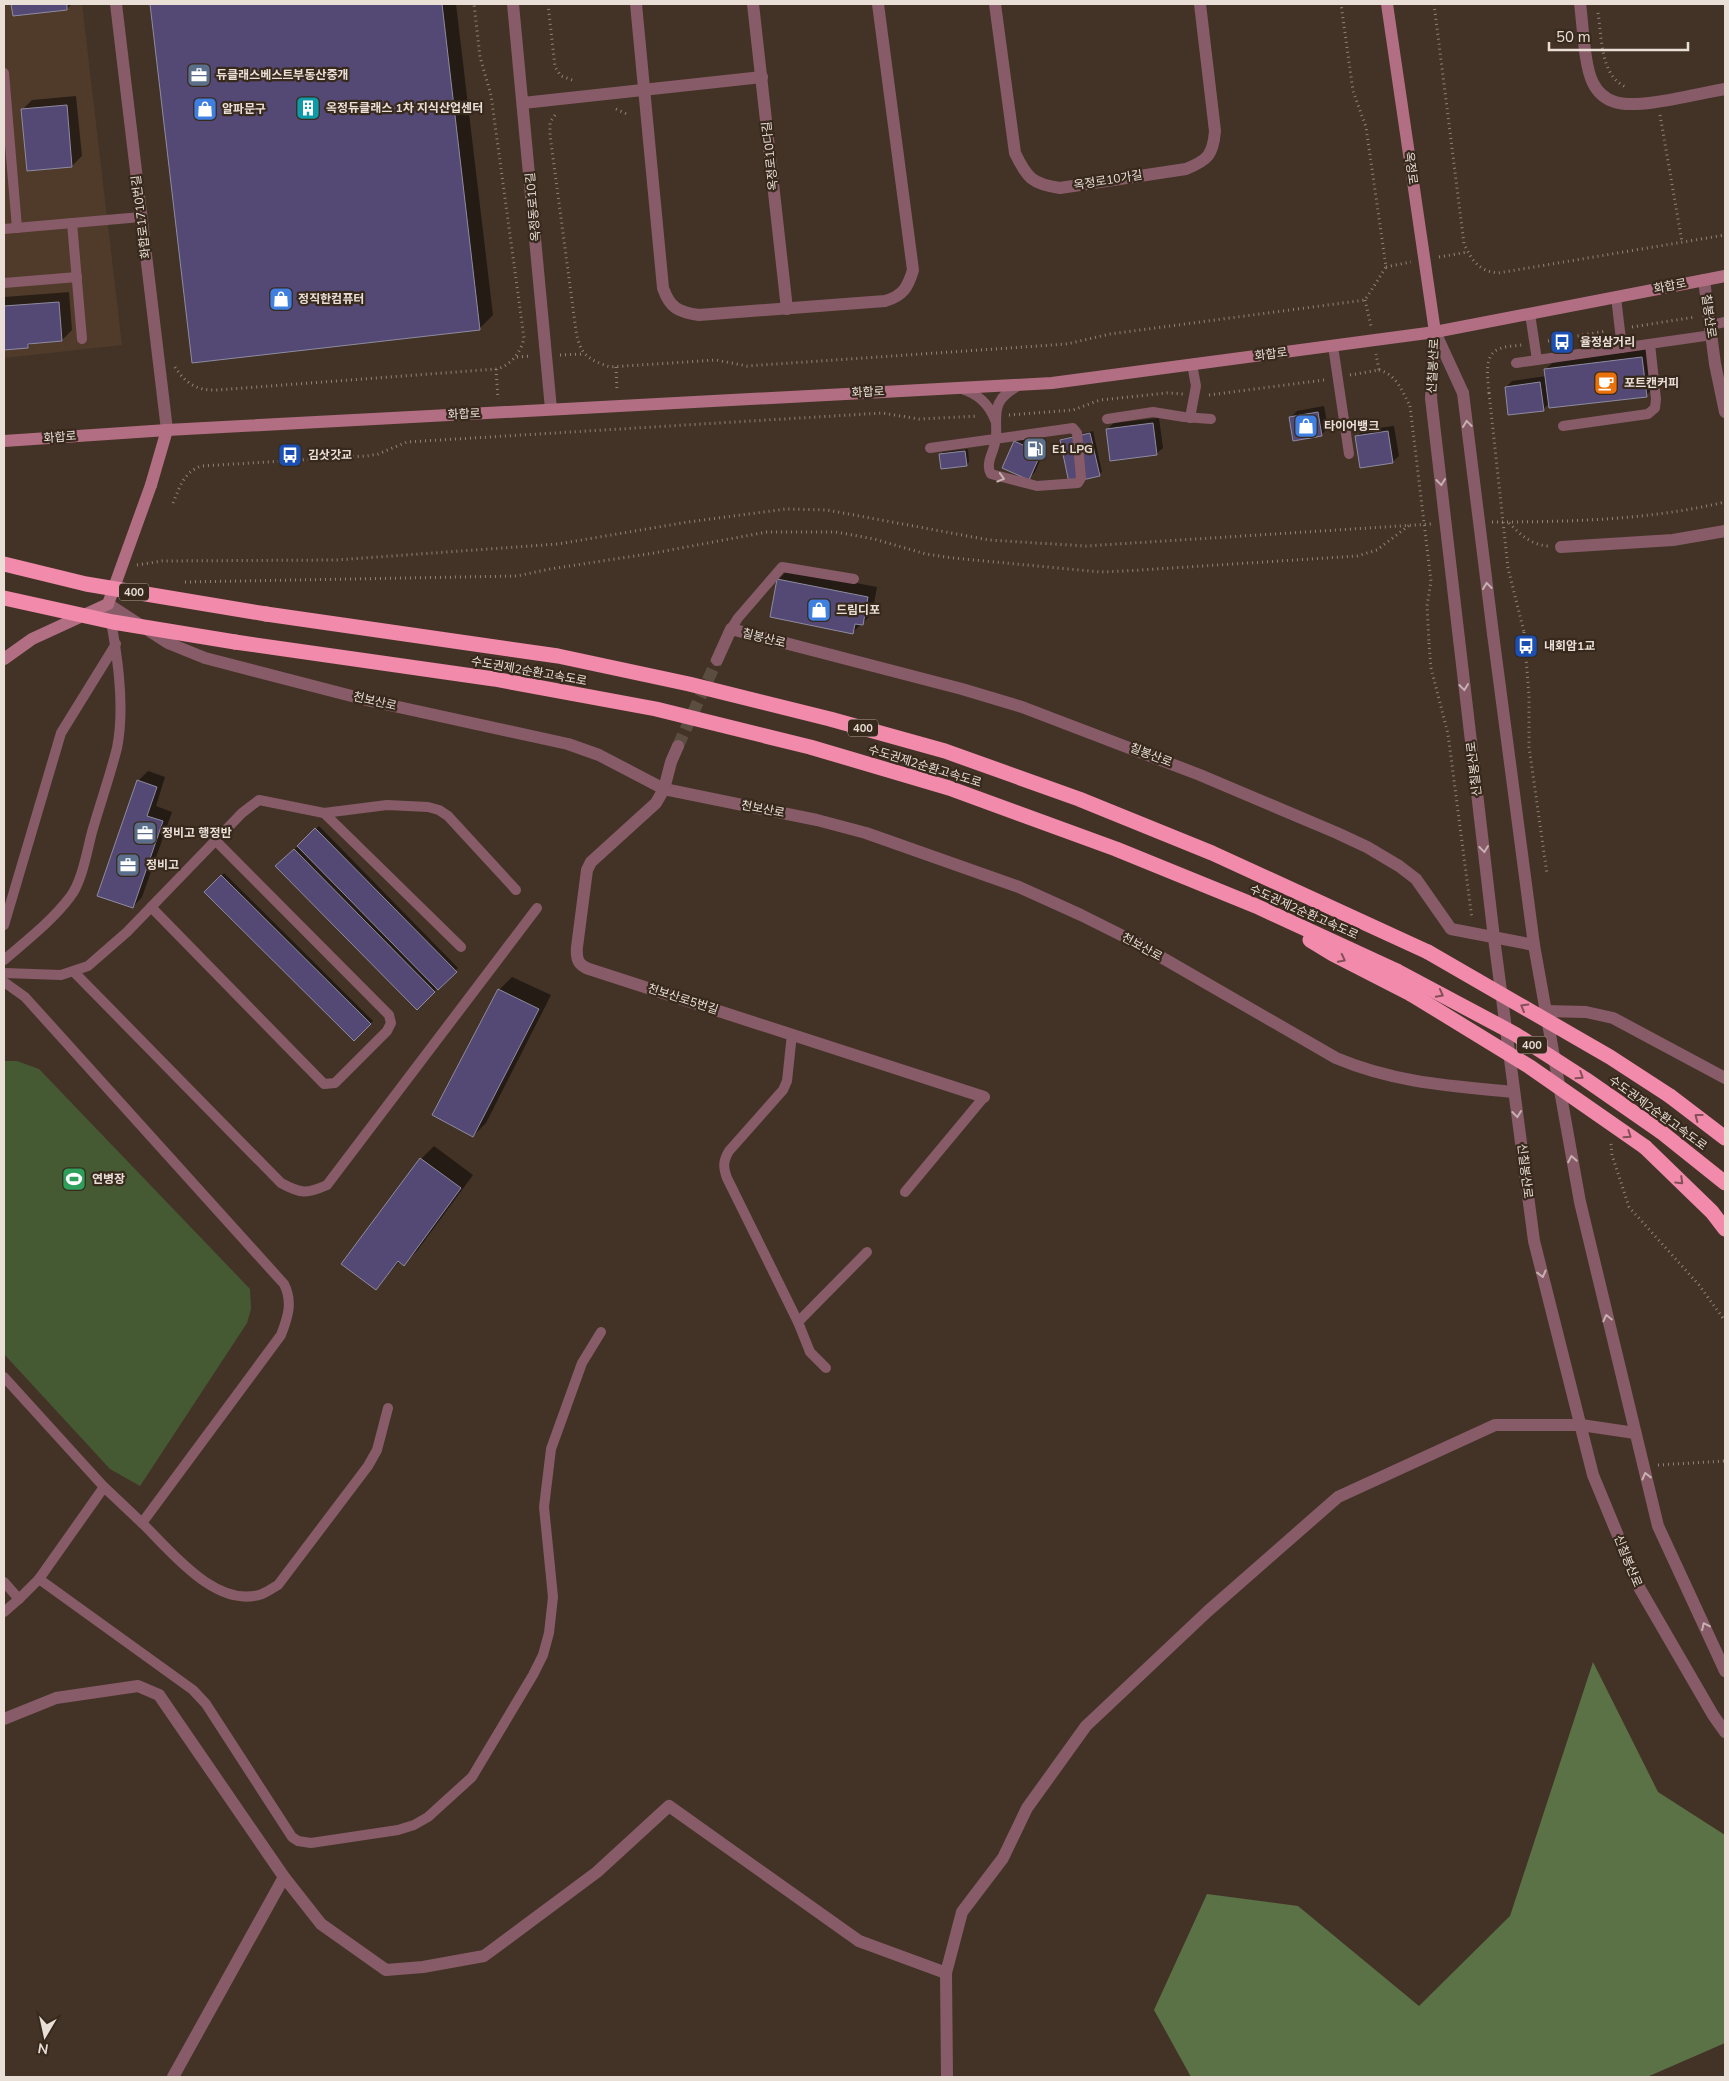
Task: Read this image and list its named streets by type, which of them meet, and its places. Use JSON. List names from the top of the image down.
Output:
{
  "streets": {
    "highway": ["400", "수도권제2순환고속도로"],
    "main road": ["옥정로", "화합로"],
    "street": [
      "옥정로10다길",
      "옥정로10가길",
      "옥정동로10길",
      "화합로1710번길",
      "칠봉산로",
      "신칠봉산로",
      "천보산로",
      "천보산로5번길"
    ]
  },
  "crossings": [
    ["옥정로", "화합로"],
    ["옥정로", "신칠봉산로"],
    ["옥정동로10길", "화합로"],
    ["화합로1710번길", "화합로"],
    ["화합로", "칠봉산로"],
    ["화합로", "신칠봉산로"],
    ["칠봉산로", "신칠봉산로"],
    ["신칠봉산로", "천보산로"],
    ["천보산로", "천보산로5번길"]
  ],
  "places": {
    "office": ["듀클래스베스트부동산중개", "정비고 행정반", "정비고"],
    "building": ["옥정듀클래스 1차 지식산업센터"],
    "shop": [
      "알파문구",
      "정직한컴퓨터",
      "타이어뱅크",
      "드림디포"
    ],
    "bus stop": ["율정삼거리", "김삿갓교", "내회암1교"],
    "cafe": ["포트캔커피"],
    "fuel station": ["E1 LPG"],
    "sports": ["연병장"]
  },
  "scale_bar": "50 m",
  "north": "bottom"
}
